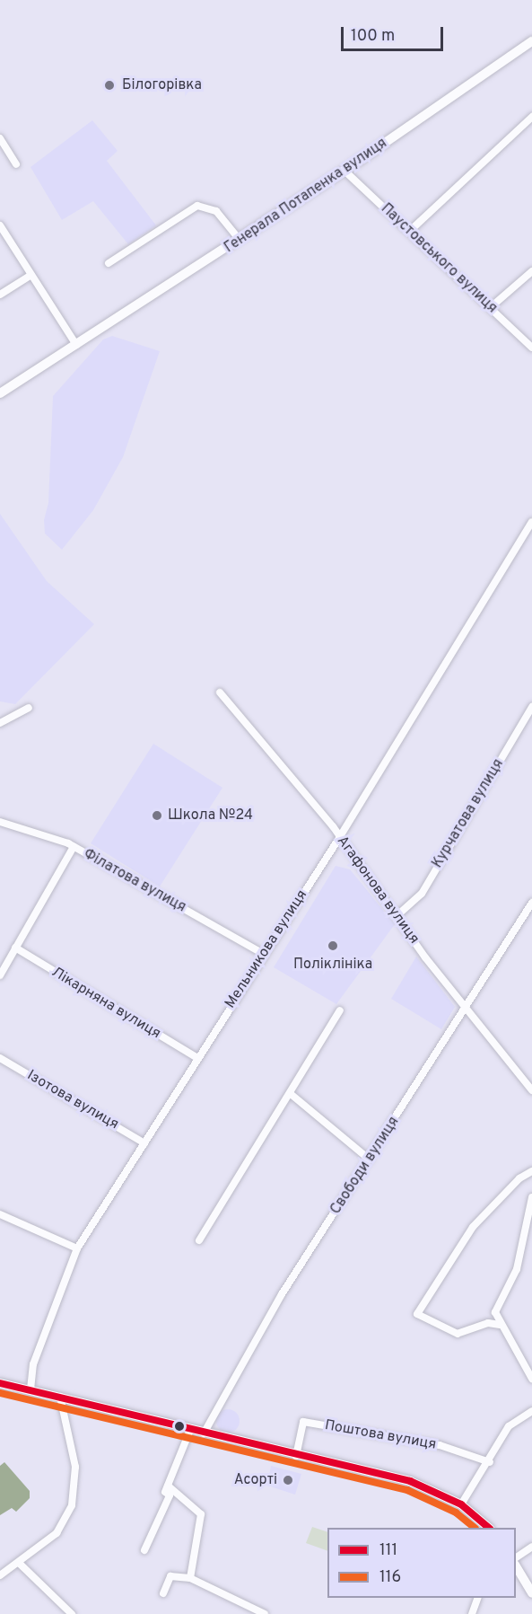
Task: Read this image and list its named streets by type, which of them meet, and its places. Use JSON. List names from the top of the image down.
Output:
{
  "streets": {
    "main road": ["Генерала Потапенка вулиця"],
    "street": [
      "Паустовського вулиця",
      "Курчатова вулиця",
      "Філатова вулиця",
      "Агафонова вулиця",
      "Мельникова вулиця",
      "Лікарняна вулиця",
      "Ізотова вулиця",
      "Свободи вулиця",
      "Поштова вулиця"
    ]
  },
  "crossings": [
    ["Генерала Потапенка вулиця", "Паустовського вулиця"],
    ["Курчатова вулиця", "Агафонова вулиця"],
    ["Філатова вулиця", "Мельникова вулиця"],
    ["Агафонова вулиця", "Мельникова вулиця"],
    ["Агафонова вулиця", "Свободи вулиця"],
    ["Мельникова вулиця", "Лікарняна вулиця"],
    ["Мельникова вулиця", "Ізотова вулиця"]
  ],
  "places": [
    "Білогорівка",
    "Школа №24",
    "Поліклініка",
    "Асорті"
  ],
  "lines": ["transit line 111", "transit line 116"],
  "legend": ["111", "116"],
  "scale_bar": "100 m"
}
